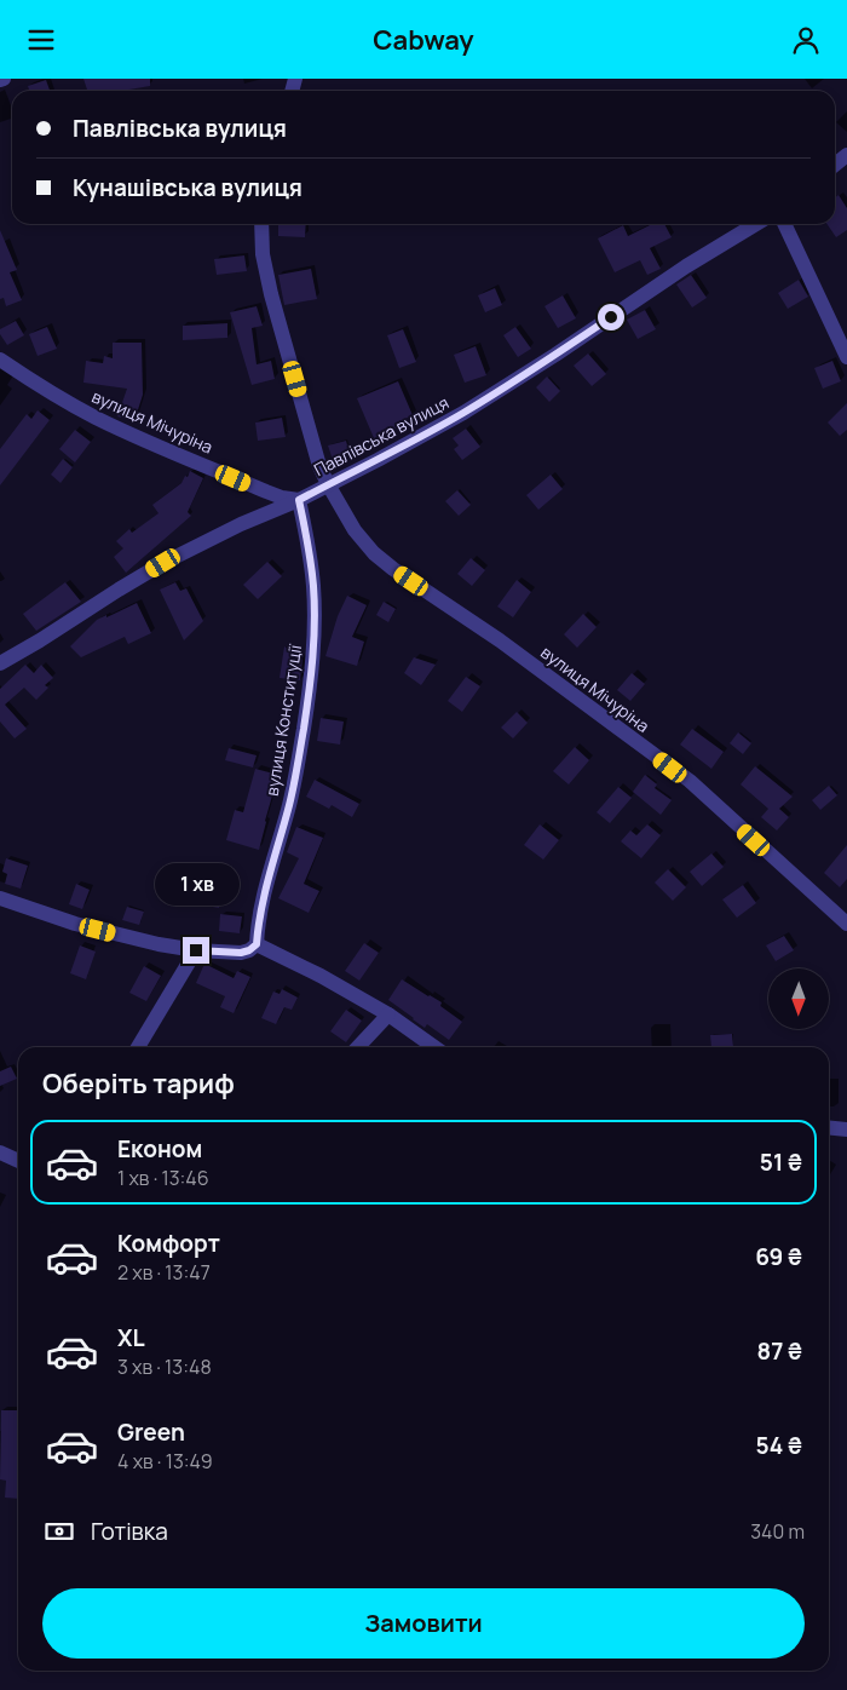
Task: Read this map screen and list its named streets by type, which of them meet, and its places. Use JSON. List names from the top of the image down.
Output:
{
  "streets": {
    "street": ["вулиця Мічуріна", "Павлівська вулиця", "вулиця Конституції"]
  },
  "crossings": [
    ["вулиця Мічуріна", "Павлівська вулиця"],
    ["вулиця Мічуріна", "вулиця Конституції"],
    ["Павлівська вулиця", "вулиця Конституції"]
  ],
  "north": "bottom",
  "page": {
    "header": "Cabway",
    "banner": ["Павлівська вулиця", "Кунашівська вулиця"],
    "bubble": "1 хв",
    "heading": "Оберіть тариф",
    "list": [
      {
        "name": "Економ",
        "note": "1 хв · 13:46",
        "value": "51 ₴"
      },
      {
        "name": "Комфорт",
        "note": "2 хв · 13:47",
        "value": "69 ₴"
      },
      {
        "name": "XL",
        "note": "3 хв · 13:48",
        "value": "87 ₴"
      },
      {
        "name": "Green",
        "note": "4 хв · 13:49",
        "value": "54 ₴"
      }
    ],
    "pay": ["Готівка", "340 m"],
    "buttons": "Замовити"
  }
}
